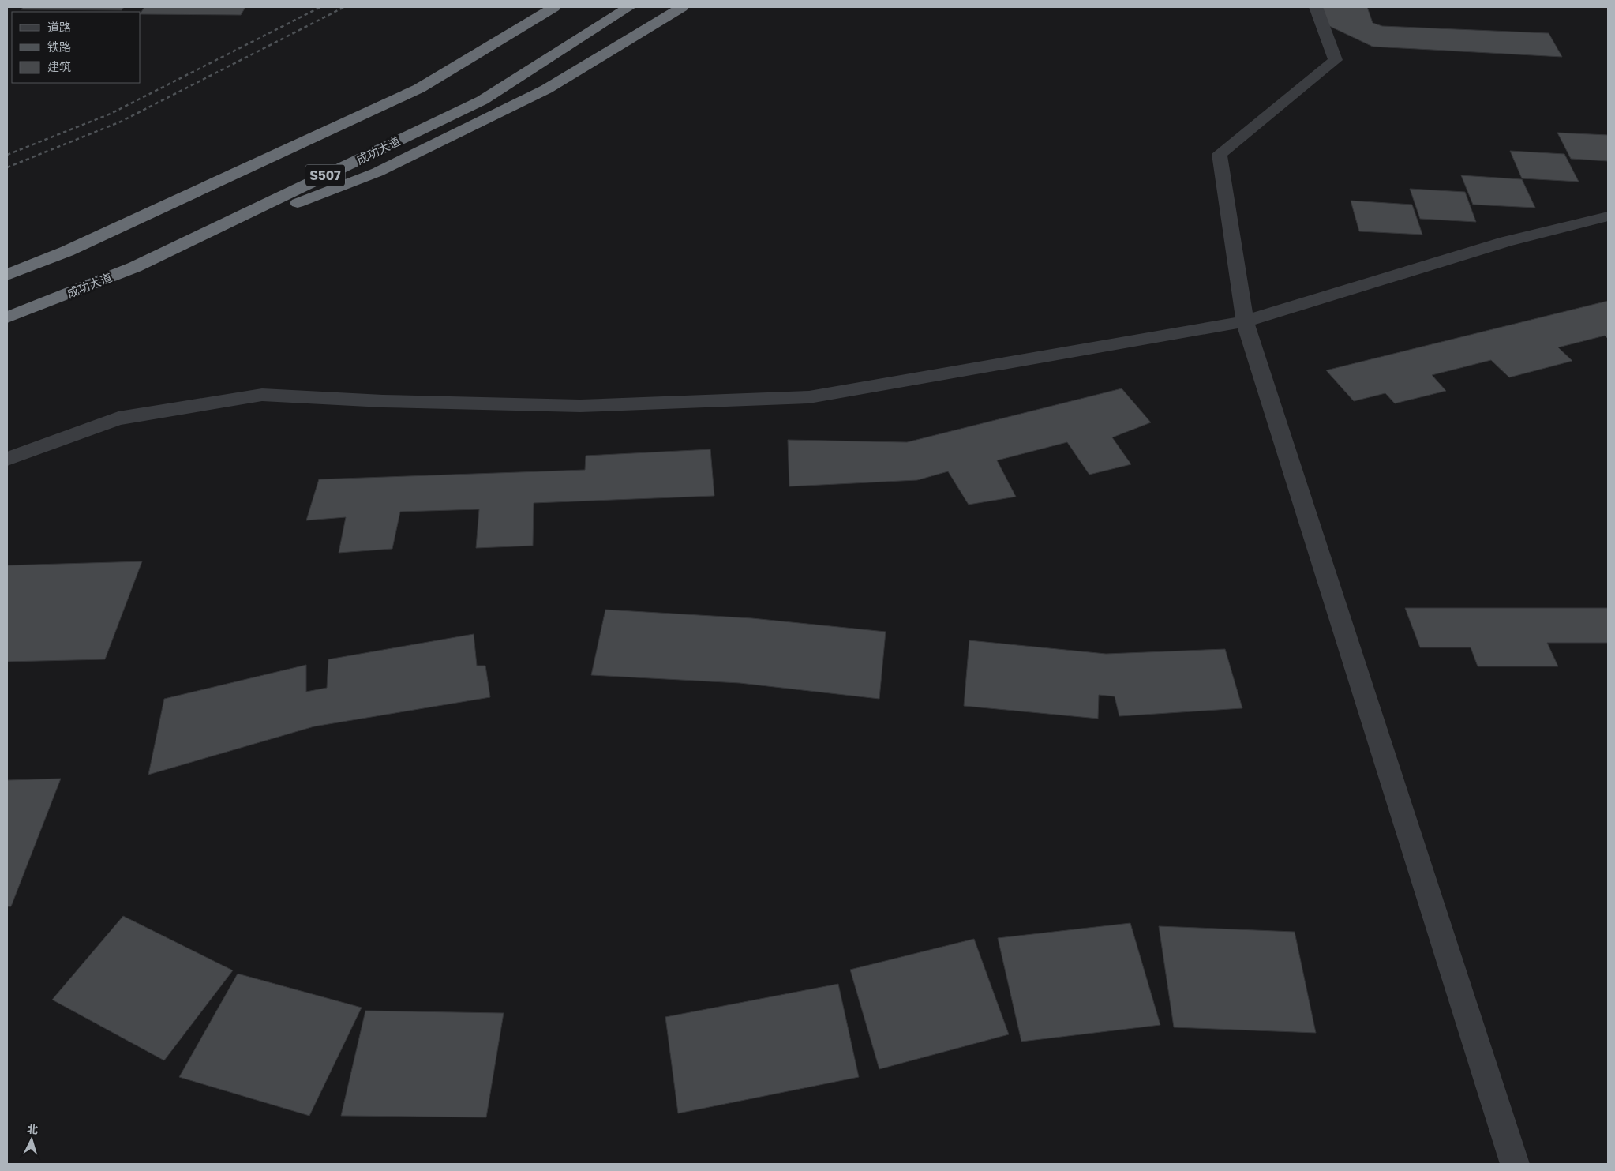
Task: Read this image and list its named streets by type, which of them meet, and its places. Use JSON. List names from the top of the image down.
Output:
{
  "streets": {
    "highway": ["成功大道", "S507"]
  },
  "legend": ["道路", "铁路", "建筑"],
  "north": "top"
}
